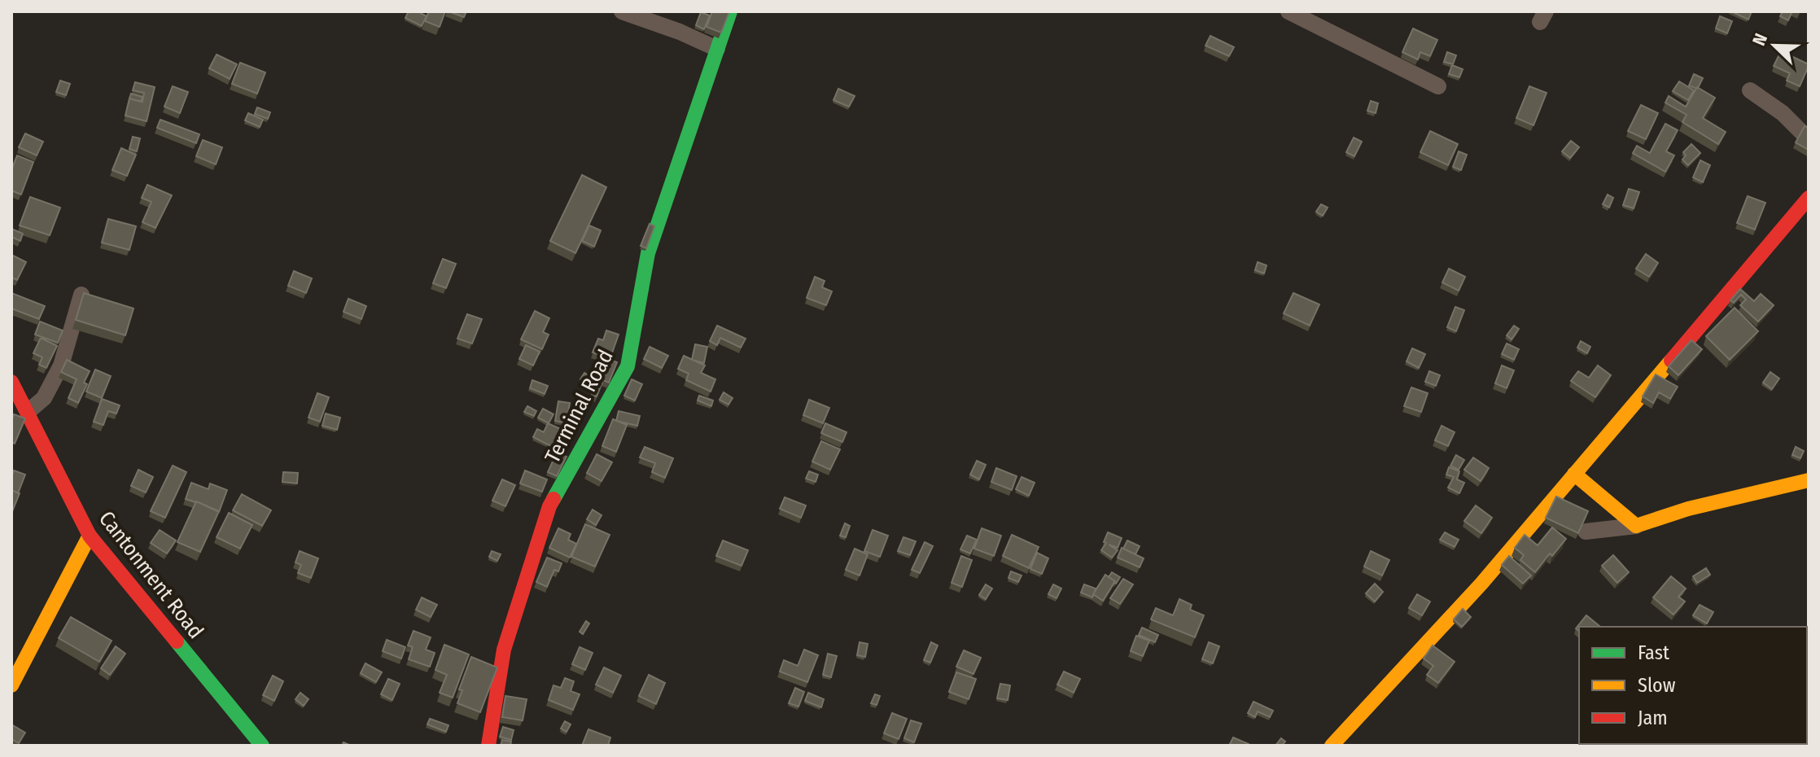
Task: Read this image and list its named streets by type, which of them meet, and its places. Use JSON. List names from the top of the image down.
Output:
{
  "streets": {
    "street": ["Terminal Road", "Cantonment Road"]
  },
  "legend": ["Fast", "Slow", "Jam"],
  "north": "top left"
}
